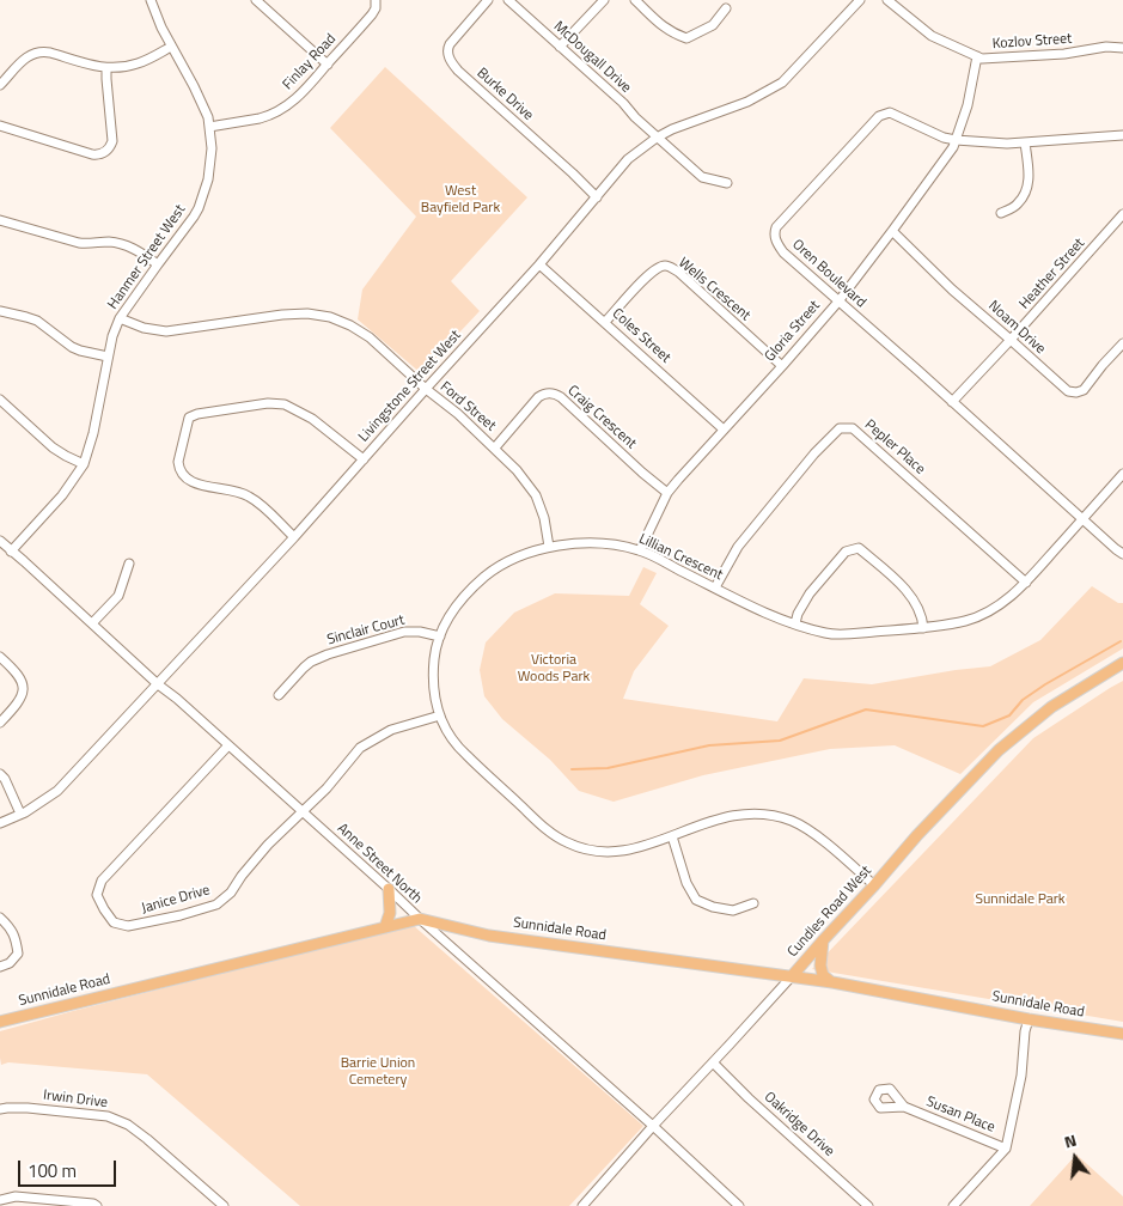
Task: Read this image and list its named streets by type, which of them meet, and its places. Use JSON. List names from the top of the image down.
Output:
{
  "streets": {
    "main road": ["Cundles Road West", "Sunnidale Road"],
    "street": [
      "Kozlov Street",
      "McDougall Drive",
      "Finlay Road",
      "Burke Drive",
      "Hanmer Street West",
      "Oren Boulevard",
      "Heather Street",
      "Wells Crescent",
      "Noam Drive",
      "Gloria Street",
      "Coles Street",
      "Livingstone Street West",
      "Ford Street",
      "Craig Crescent",
      "Pepler Place",
      "Lillian Crescent",
      "Sinclair Court",
      "Anne Street North",
      "Janice Drive",
      "Irwin Drive",
      "Susan Place",
      "Oakridge Drive"
    ]
  },
  "crossings": [
    ["Kozlov Street", "Gloria Street"],
    ["McDougall Drive", "Livingstone Street West"],
    ["Finlay Road", "Hanmer Street West"],
    ["Burke Drive", "Livingstone Street West"],
    ["Hanmer Street West", "Ford Street"],
    ["Hanmer Street West", "Anne Street North"],
    ["Oren Boulevard", "Heather Street"],
    ["Oren Boulevard", "Gloria Street"],
    ["Oren Boulevard", "Lillian Crescent"],
    ["Heather Street", "Noam Drive"],
    ["Wells Crescent", "Gloria Street"],
    ["Wells Crescent", "Coles Street"],
    ["Noam Drive", "Gloria Street"],
    ["Gloria Street", "Coles Street"],
    ["Gloria Street", "Craig Crescent"],
    ["Gloria Street", "Lillian Crescent"],
    ["Coles Street", "Livingstone Street West"],
    ["Livingstone Street West", "Ford Street"],
    ["Livingstone Street West", "Anne Street North"],
    ["Ford Street", "Craig Crescent"],
    ["Ford Street", "Lillian Crescent"],
    ["Pepler Place", "Lillian Crescent"],
    ["Lillian Crescent", "Sinclair Court"],
    ["Lillian Crescent", "Janice Drive"],
    ["Lillian Crescent", "Cundles Road West"],
    ["Anne Street North", "Janice Drive"],
    ["Anne Street North", "Cundles Road West"],
    ["Anne Street North", "Sunnidale Road"],
    ["Cundles Road West", "Sunnidale Road"],
    ["Cundles Road West", "Oakridge Drive"]
  ],
  "parks": [
    "West Bayfield Park",
    "Victoria Woods Park",
    "Sunnidale Park",
    "Barrie Union Cemetery"
  ],
  "scale_bar": "100 m",
  "north": "top"
}
